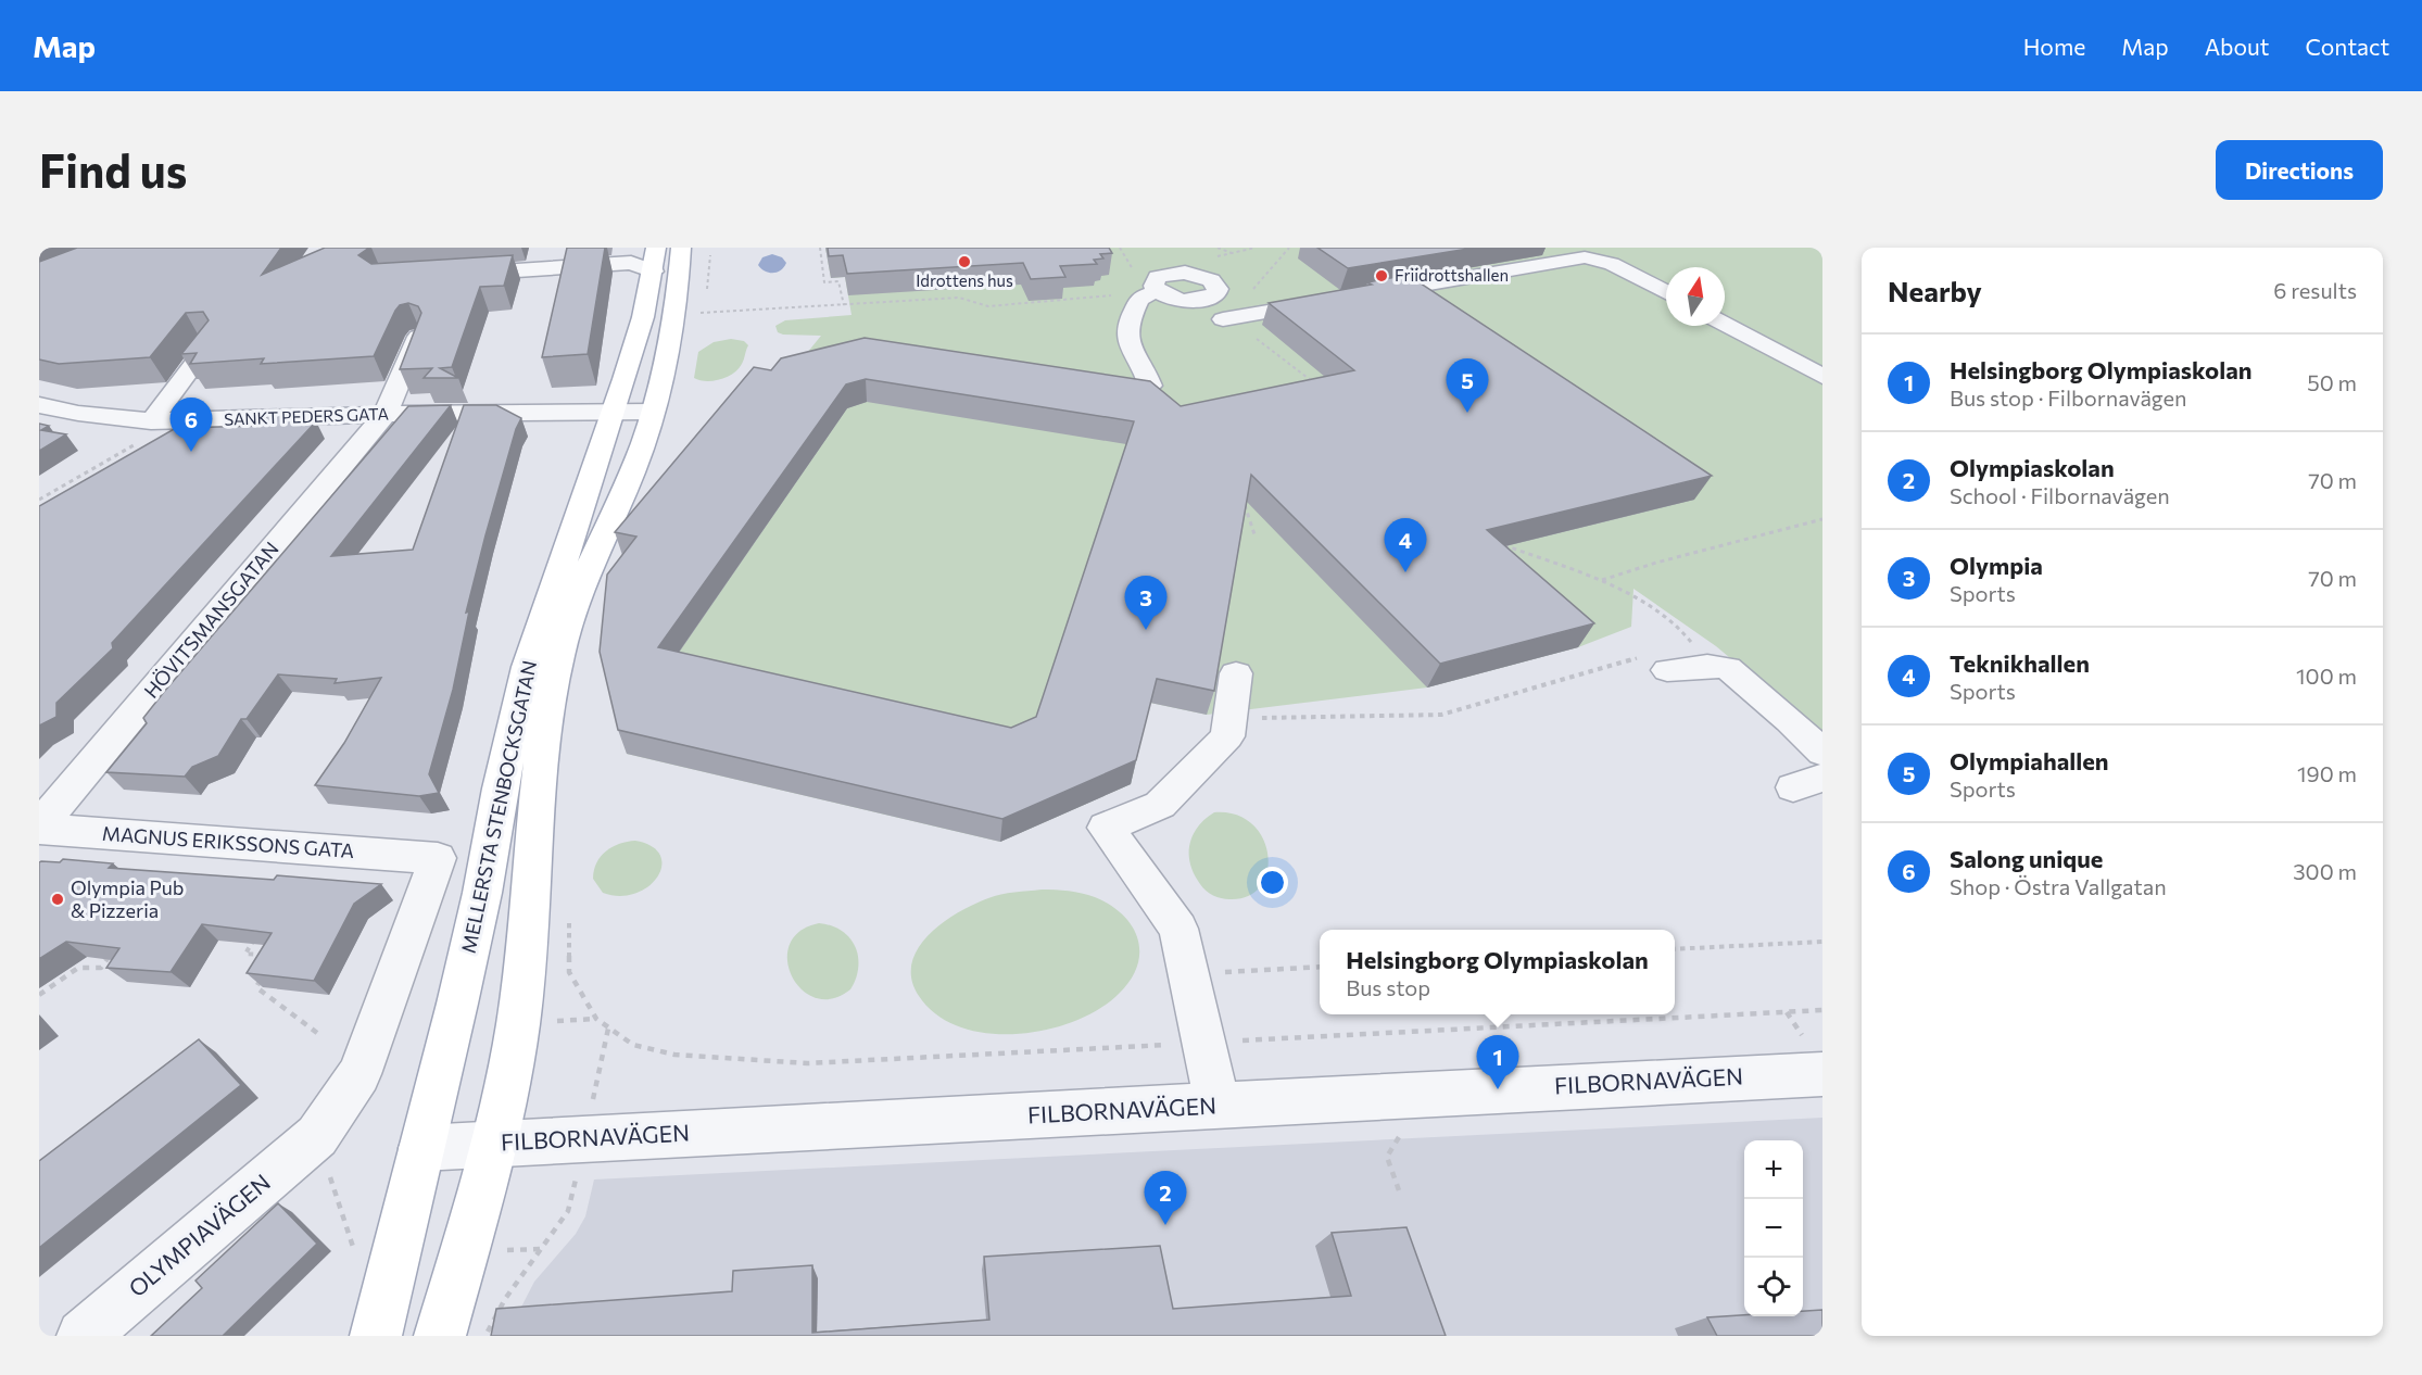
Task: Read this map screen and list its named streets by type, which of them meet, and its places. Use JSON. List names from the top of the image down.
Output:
{
  "streets": {
    "main road": ["MELLERSTA STENBOCKSGATAN"],
    "street": [
      "SANKT PEDERS GATA",
      "HÖVITSMANSGATAN",
      "MAGNUS ERIKSSONS GATA",
      "FILBORNAVÄGEN",
      "OLYMPIAVÄGEN"
    ]
  },
  "crossings": [
    ["SANKT PEDERS GATA", "HÖVITSMANSGATAN"],
    ["SANKT PEDERS GATA", "MELLERSTA STENBOCKSGATAN"],
    ["HÖVITSMANSGATAN", "MAGNUS ERIKSSONS GATA"],
    ["MELLERSTA STENBOCKSGATAN", "FILBORNAVÄGEN"],
    ["MAGNUS ERIKSSONS GATA", "OLYMPIAVÄGEN"]
  ],
  "places": ["Idrottens hus", "Friidrottshallen", "Olympia Pub & Pizzeria"],
  "north": "top",
  "page": {
    "header": "Map",
    "nav": [
      "Home",
      "Map",
      "About",
      "Contact"
    ],
    "buttons": "Directions",
    "title": "Find us",
    "heading": ["Nearby", "6 results"],
    "list": [
      {
        "mark": "1",
        "name": "Helsingborg Olympiaskolan",
        "note": "Bus stop · Filbornavägen",
        "value": "50 m"
      },
      {
        "mark": "2",
        "name": "Olympiaskolan",
        "note": "School · Filbornavägen",
        "value": "70 m"
      },
      {
        "mark": "3",
        "name": "Olympia",
        "note": "Sports",
        "value": "70 m"
      },
      {
        "mark": "4",
        "name": "Teknikhallen",
        "note": "Sports",
        "value": "100 m"
      },
      {
        "mark": "5",
        "name": "Olympiahallen",
        "note": "Sports",
        "value": "190 m"
      },
      {
        "mark": "6",
        "name": "Salong unique",
        "note": "Shop · Östra Vallgatan",
        "value": "300 m"
      }
    ],
    "pins": [
      "5",
      "6",
      "4",
      "3",
      "1",
      "2"
    ],
    "popup": ["Helsingborg Olympiaskolan", "Bus stop"],
    "map_buttons": ["+", "−"]
  }
}
